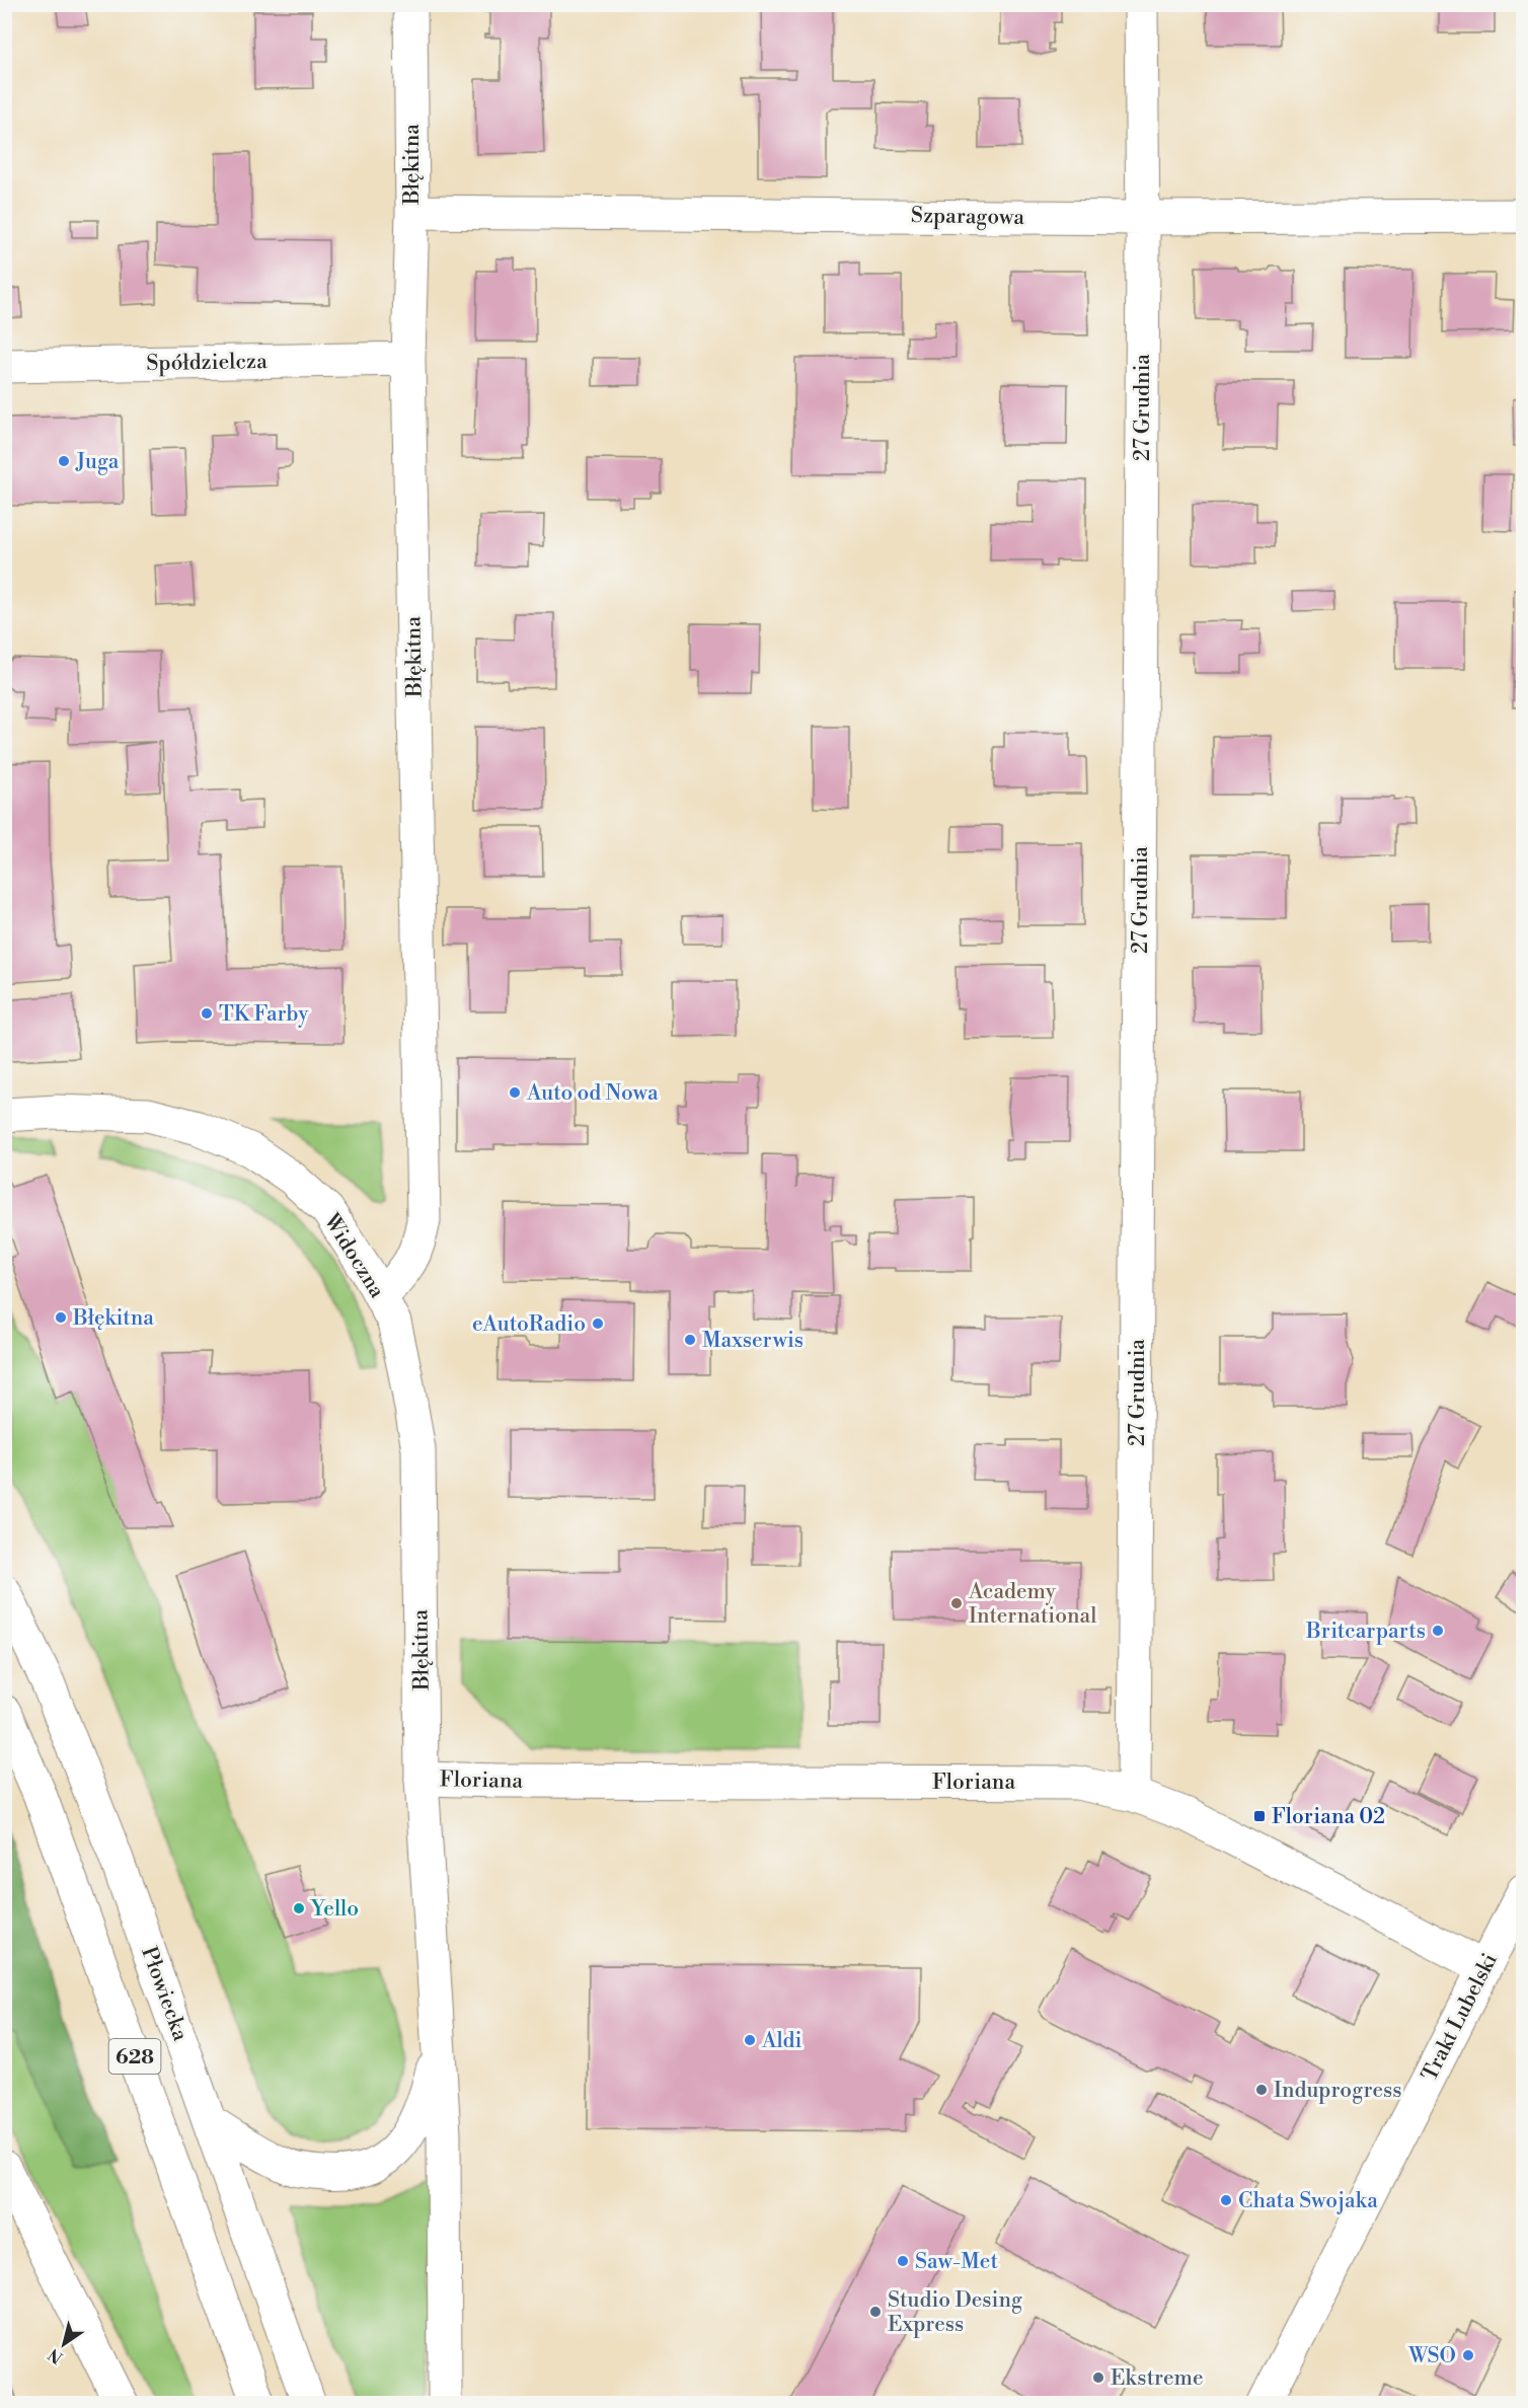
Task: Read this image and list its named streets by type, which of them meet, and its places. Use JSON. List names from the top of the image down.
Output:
{
  "streets": {
    "street": [
      "Błękitna",
      "Szparagowa",
      "Spółdzielcza",
      "27 Grudnia",
      "Widoczna",
      "Floriana",
      "Płowiecka",
      "Trakt Lubelski",
      "628"
    ]
  },
  "crossings": [
    ["Błękitna", "Szparagowa"],
    ["Błękitna", "Spółdzielcza"],
    ["Błękitna", "Widoczna"],
    ["Błękitna", "Floriana"],
    ["Szparagowa", "27 Grudnia"],
    ["27 Grudnia", "Floriana"],
    ["Floriana", "Trakt Lubelski"]
  ],
  "places": {
    "other": [
      "Juga",
      "TK Farby",
      "Auto od Nowa",
      "Błękitna",
      "eAutoRadio",
      "Maxserwis",
      "Academy International",
      "Britcarparts",
      "Yello",
      "Aldi",
      "Induprogress",
      "Chata Swojaka",
      "Saw-Met",
      "Studio Desing Express",
      "WSO",
      "Ekstreme"
    ],
    "transit": ["Floriana 02"]
  },
  "north": "bottom left"
}
